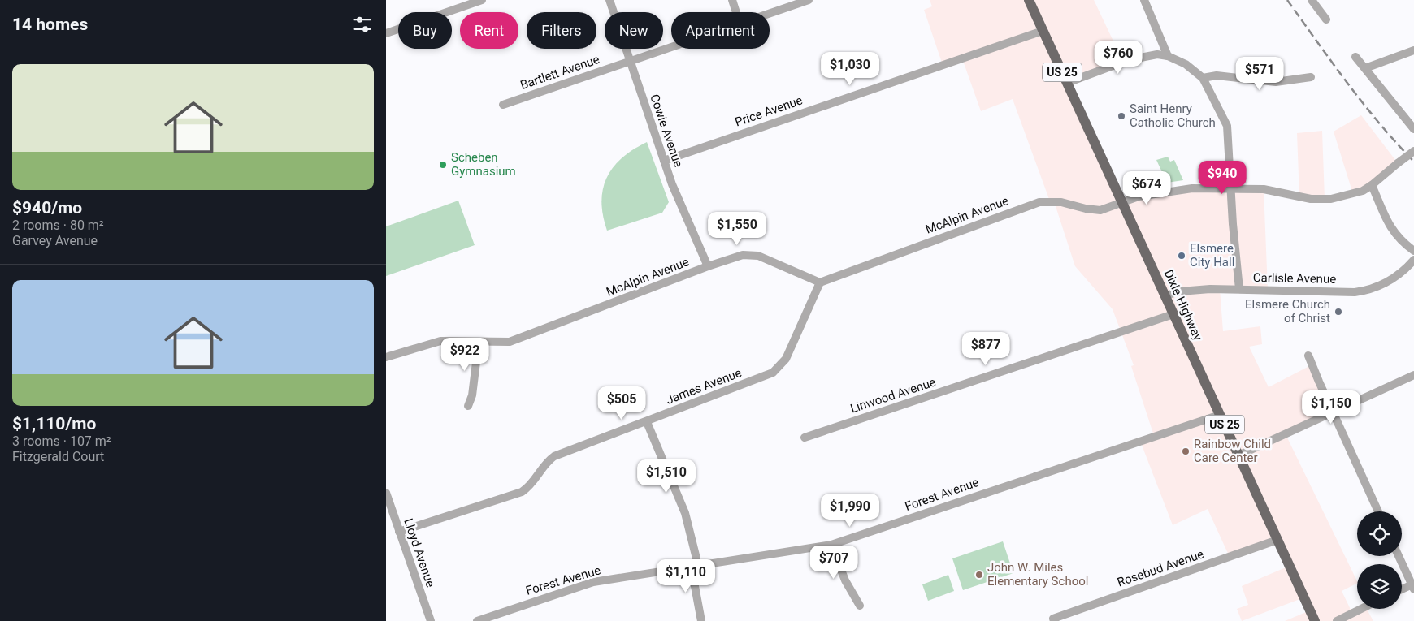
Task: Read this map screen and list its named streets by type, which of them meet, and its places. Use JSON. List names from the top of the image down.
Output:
{
  "streets": {
    "main road": ["US 25", "Dixie Highway"],
    "street": [
      "Bartlett Avenue",
      "Price Avenue",
      "Cowie Avenue",
      "McAlpin Avenue",
      "Carlisle Avenue",
      "James Avenue",
      "Linwood Avenue",
      "Forest Avenue",
      "Lloyd Avenue",
      "Rosebud Avenue"
    ]
  },
  "crossings": [
    ["Bartlett Avenue", "Cowie Avenue"],
    ["Price Avenue", "Cowie Avenue"],
    ["Price Avenue", "Dixie Highway"],
    ["Cowie Avenue", "McAlpin Avenue"],
    ["McAlpin Avenue", "Dixie Highway"],
    ["McAlpin Avenue", "James Avenue"],
    ["Carlisle Avenue", "Dixie Highway"],
    ["Dixie Highway", "Linwood Avenue"],
    ["Dixie Highway", "Forest Avenue"],
    ["Dixie Highway", "Rosebud Avenue"],
    ["James Avenue", "Lloyd Avenue"]
  ],
  "places": [
    "Saint Henry Catholic Church",
    "Scheben Gymnasium",
    "Elsmere City Hall",
    "Elsmere Church of Christ",
    "Rainbow Child Care Center",
    "John W. Miles Elementary School"
  ],
  "page": {
    "heading": "14 homes",
    "chip": [
      "Buy",
      "Rent",
      "Filters",
      "New",
      "Apartment"
    ],
    "price": [
      "$760",
      "$1,030",
      "$571",
      "$940",
      "$674",
      "$1,550",
      "$877",
      "$922",
      "$505",
      "$1,150",
      "$1,510",
      "$1,990",
      "$707",
      "$1,110"
    ],
    "list": [
      {
        "name": "$940/mo",
        "note": "2 rooms · 80 m² · Garvey Avenue"
      },
      {
        "name": "$1,110/mo",
        "note": "3 rooms · 107 m² · Fitzgerald Court"
      }
    ]
  }
}
